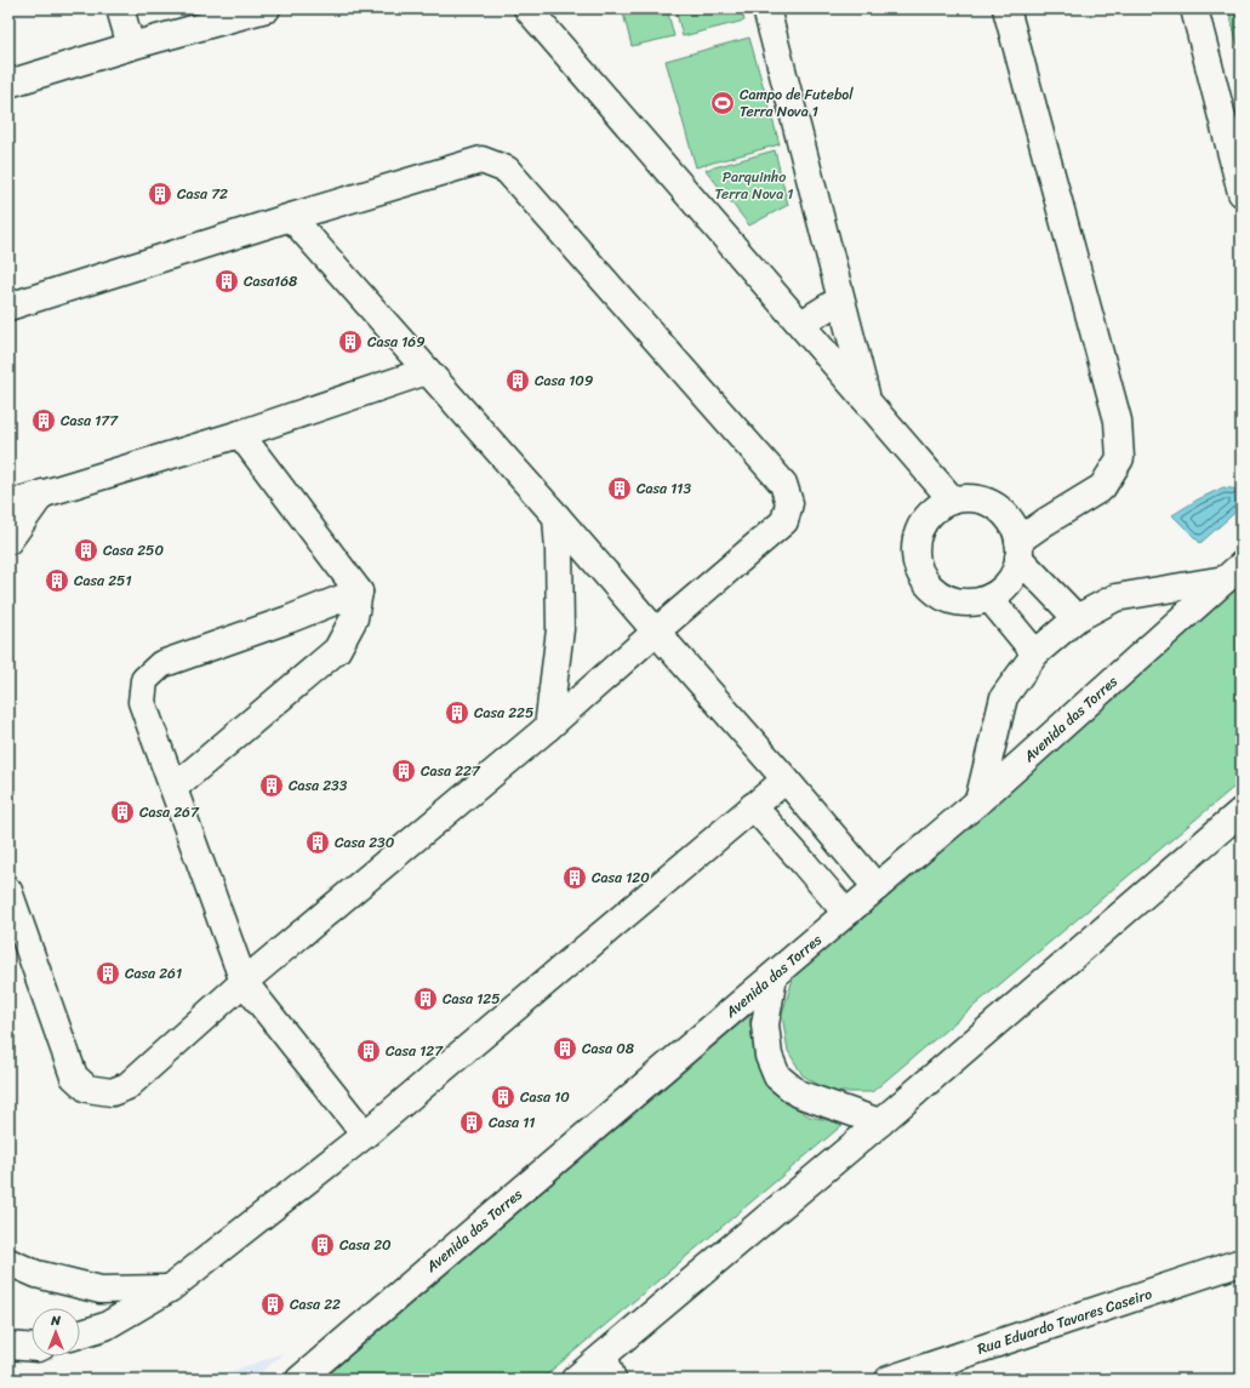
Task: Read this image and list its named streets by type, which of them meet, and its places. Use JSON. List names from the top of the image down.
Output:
{
  "streets": {
    "street": ["Avenida das Torres", "Rua Eduardo Tavares Caseiro"]
  },
  "parks": ["Parquinho Terra Nova 1"],
  "places": {
    "sports": ["Campo de Futebol Terra Nova 1"],
    "building": [
      "Casa 72",
      "Casa168",
      "Casa 169",
      "Casa 109",
      "Casa 177",
      "Casa 113",
      "Casa 250",
      "Casa 251",
      "Casa 225",
      "Casa 227",
      "Casa 233",
      "Casa 267",
      "Casa 230",
      "Casa 120",
      "Casa 261",
      "Casa 125",
      "Casa 08",
      "Casa 127",
      "Casa 10",
      "Casa 11",
      "Casa 20",
      "Casa 22"
    ]
  },
  "north": "top"
}
